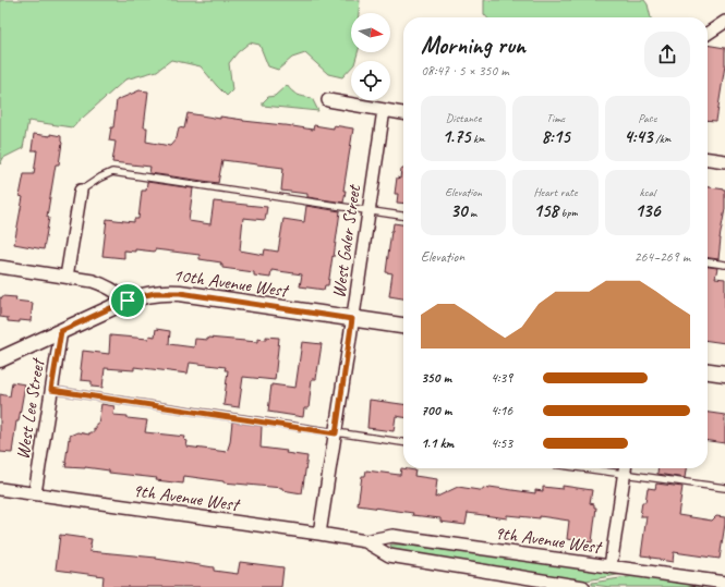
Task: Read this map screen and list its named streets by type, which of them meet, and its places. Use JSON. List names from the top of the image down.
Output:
{
  "streets": {
    "street": [
      "West Galer Street",
      "10th Avenue West",
      "West Lee Street",
      "9th Avenue West"
    ]
  },
  "crossings": [
    ["West Galer Street", "10th Avenue West"],
    ["West Galer Street", "9th Avenue West"],
    ["10th Avenue West", "West Lee Street"],
    ["West Lee Street", "9th Avenue West"]
  ],
  "north": "right",
  "page": {
    "heading": ["Morning run", "08:47 · 5 × 350 m"],
    "stats": [
      ["Distance", "1.75 km"],
      ["Time", "8:15"],
      ["Pace", "4:43 /km"],
      ["Elevation", "30 m"],
      ["Heart rate", "158 bpm"],
      ["kcal", "136"]
    ],
    "chart": ["Elevation", "264–269 m"],
    "list": [
      {
        "name": "350 m",
        "note": "4:39"
      },
      {
        "name": "700 m",
        "note": "4:16"
      },
      {
        "name": "1.1 km",
        "note": "4:53"
      }
    ]
  }
}
